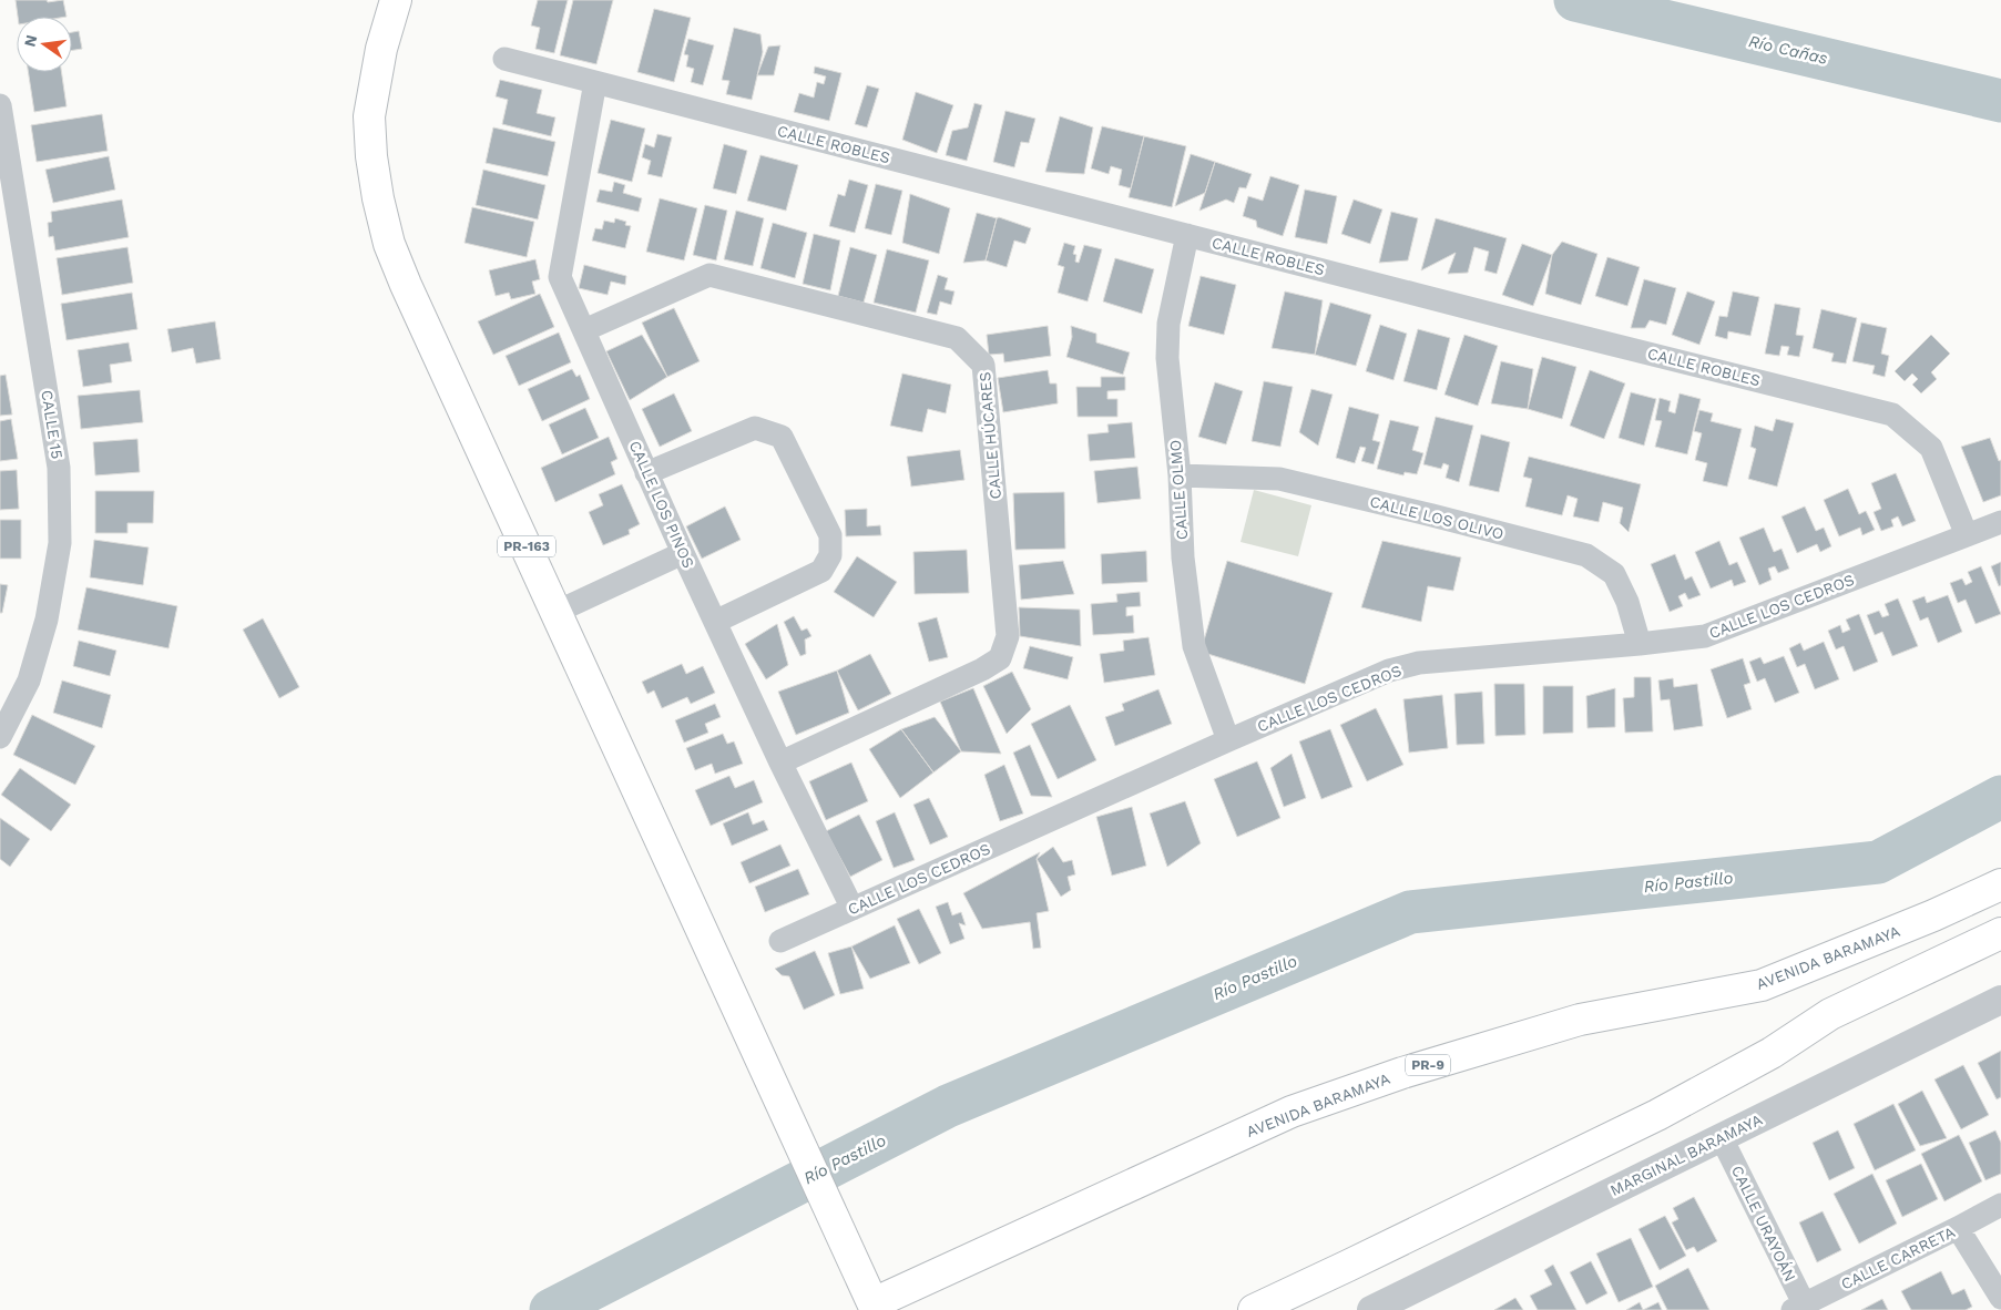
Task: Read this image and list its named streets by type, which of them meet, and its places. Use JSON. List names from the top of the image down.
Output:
{
  "streets": {
    "highway": ["PR-163", "AVENIDA BARAMAYA", "PR-9"],
    "street": [
      "CALLE ROBLES",
      "CALLE 15",
      "CALLE HÚCARES",
      "CALLE OLMO",
      "CALLE LOS PINOS",
      "CALLE LOS OLIVO",
      "CALLE LOS CEDROS",
      "MARGINAL BARAMAYA",
      "CALLE URAYOÁN",
      "CALLE CARRETA"
    ]
  },
  "crossings": [
    ["CALLE ROBLES", "CALLE OLMO"],
    ["CALLE ROBLES", "CALLE LOS PINOS"],
    ["CALLE ROBLES", "CALLE LOS CEDROS"],
    ["CALLE HÚCARES", "CALLE LOS PINOS"],
    ["CALLE OLMO", "CALLE LOS OLIVO"],
    ["CALLE OLMO", "CALLE LOS CEDROS"],
    ["CALLE LOS PINOS", "CALLE LOS CEDROS"],
    ["CALLE LOS OLIVO", "CALLE LOS CEDROS"],
    ["PR-163", "AVENIDA BARAMAYA"],
    ["MARGINAL BARAMAYA", "CALLE URAYOÁN"],
    ["CALLE URAYOÁN", "CALLE CARRETA"]
  ],
  "water": ["Río Cañas", "Río Pastillo"],
  "north": "left"
}
